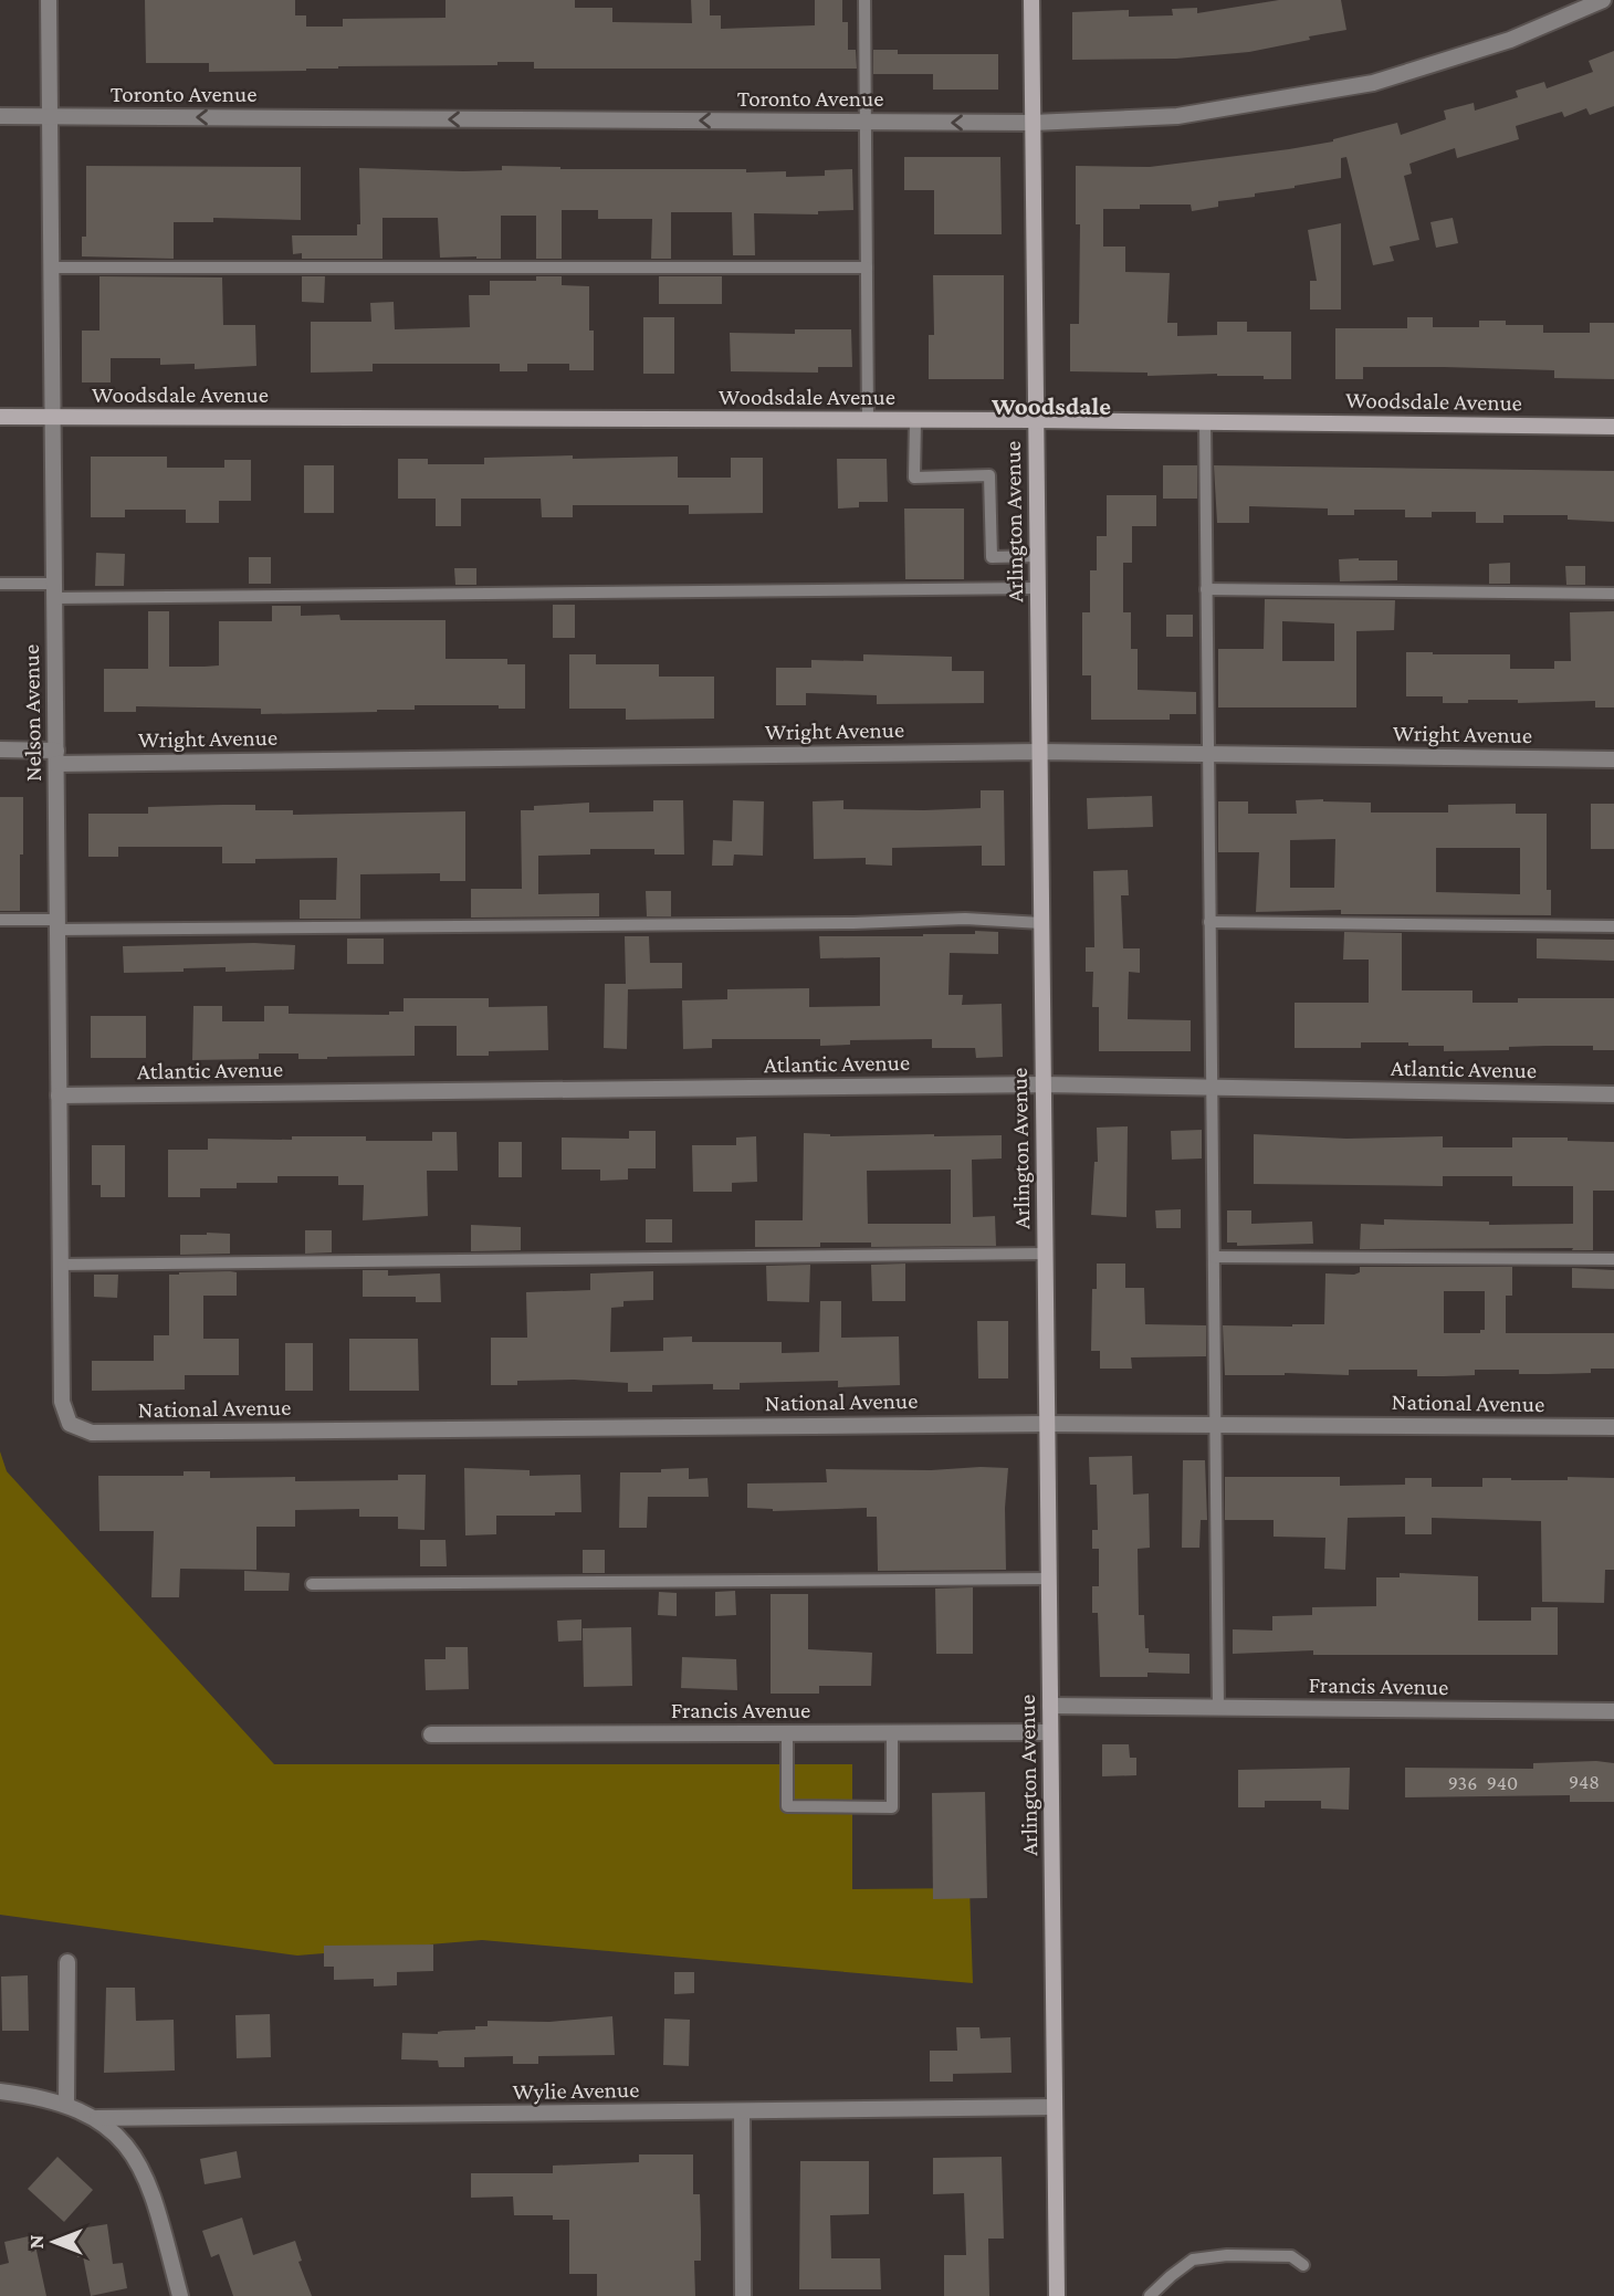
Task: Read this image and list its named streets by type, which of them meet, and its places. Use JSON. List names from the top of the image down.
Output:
{
  "streets": {
    "street": [
      "Toronto Avenue",
      "Woodsdale Avenue",
      "Arlington Avenue",
      "Nelson Avenue",
      "Wright Avenue",
      "Atlantic Avenue",
      "National Avenue",
      "Francis Avenue",
      "Wylie Avenue"
    ]
  },
  "crossings": [
    ["Toronto Avenue", "Arlington Avenue"],
    ["Toronto Avenue", "Nelson Avenue"],
    ["Woodsdale Avenue", "Arlington Avenue"],
    ["Woodsdale Avenue", "Nelson Avenue"],
    ["Arlington Avenue", "Wright Avenue"],
    ["Arlington Avenue", "Atlantic Avenue"],
    ["Arlington Avenue", "National Avenue"],
    ["Arlington Avenue", "Francis Avenue"],
    ["Arlington Avenue", "Wylie Avenue"],
    ["Nelson Avenue", "Wright Avenue"],
    ["Nelson Avenue", "Atlantic Avenue"],
    ["Nelson Avenue", "National Avenue"]
  ],
  "one_way": ["Toronto Avenue"],
  "districts": ["Woodsdale"],
  "house_numbers": ["948", "936", "940"],
  "north": "left"
}
